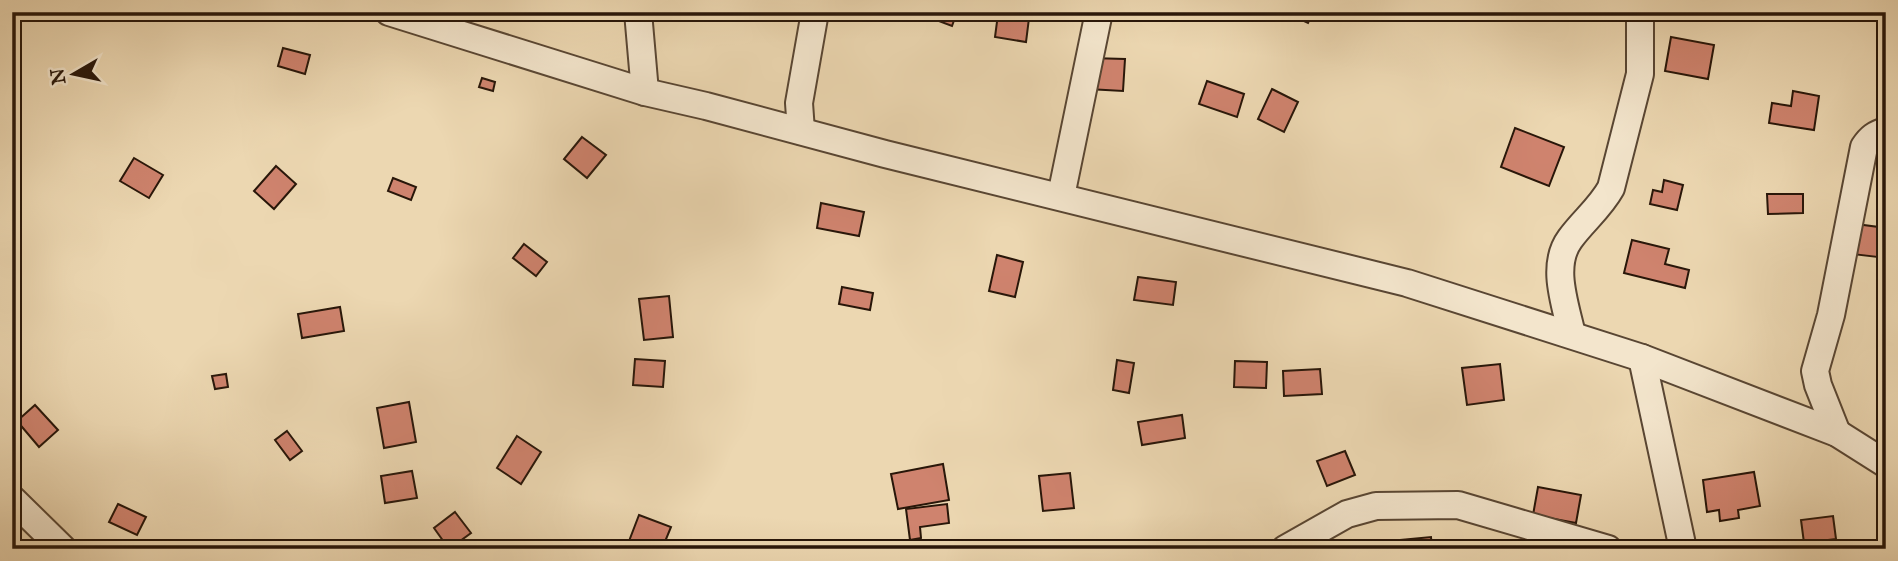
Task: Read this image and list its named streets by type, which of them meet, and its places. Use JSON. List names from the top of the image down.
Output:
{
  "north": "left"
}
